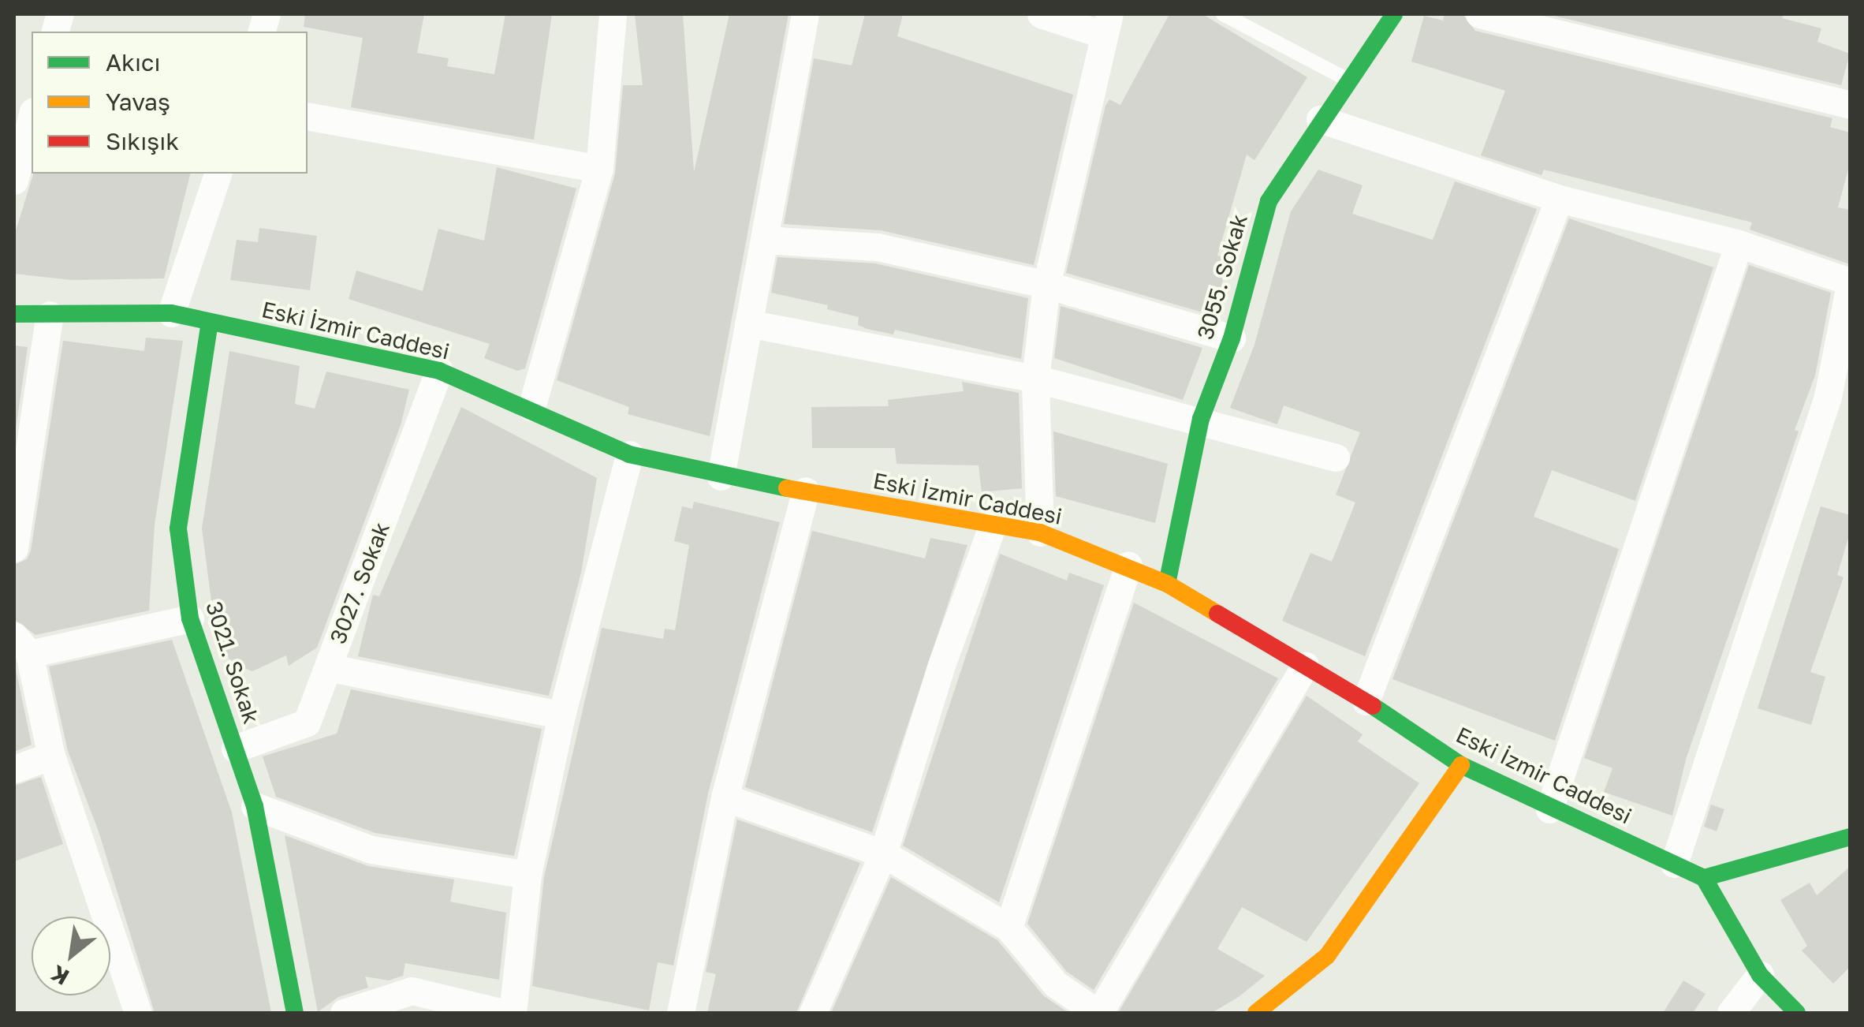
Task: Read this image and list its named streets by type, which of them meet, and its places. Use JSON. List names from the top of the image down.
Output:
{
  "streets": {
    "main road": ["3055. Sokak", "Eski İzmir Caddesi", "3021. Sokak"],
    "street": ["3027. Sokak"]
  },
  "crossings": [
    ["3055. Sokak", "Eski İzmir Caddesi"],
    ["Eski İzmir Caddesi", "3027. Sokak"],
    ["Eski İzmir Caddesi", "3021. Sokak"],
    ["3027. Sokak", "3021. Sokak"]
  ],
  "legend": ["Akıcı", "Yavaş", "Sıkışık"],
  "north": "bottom left"
}
